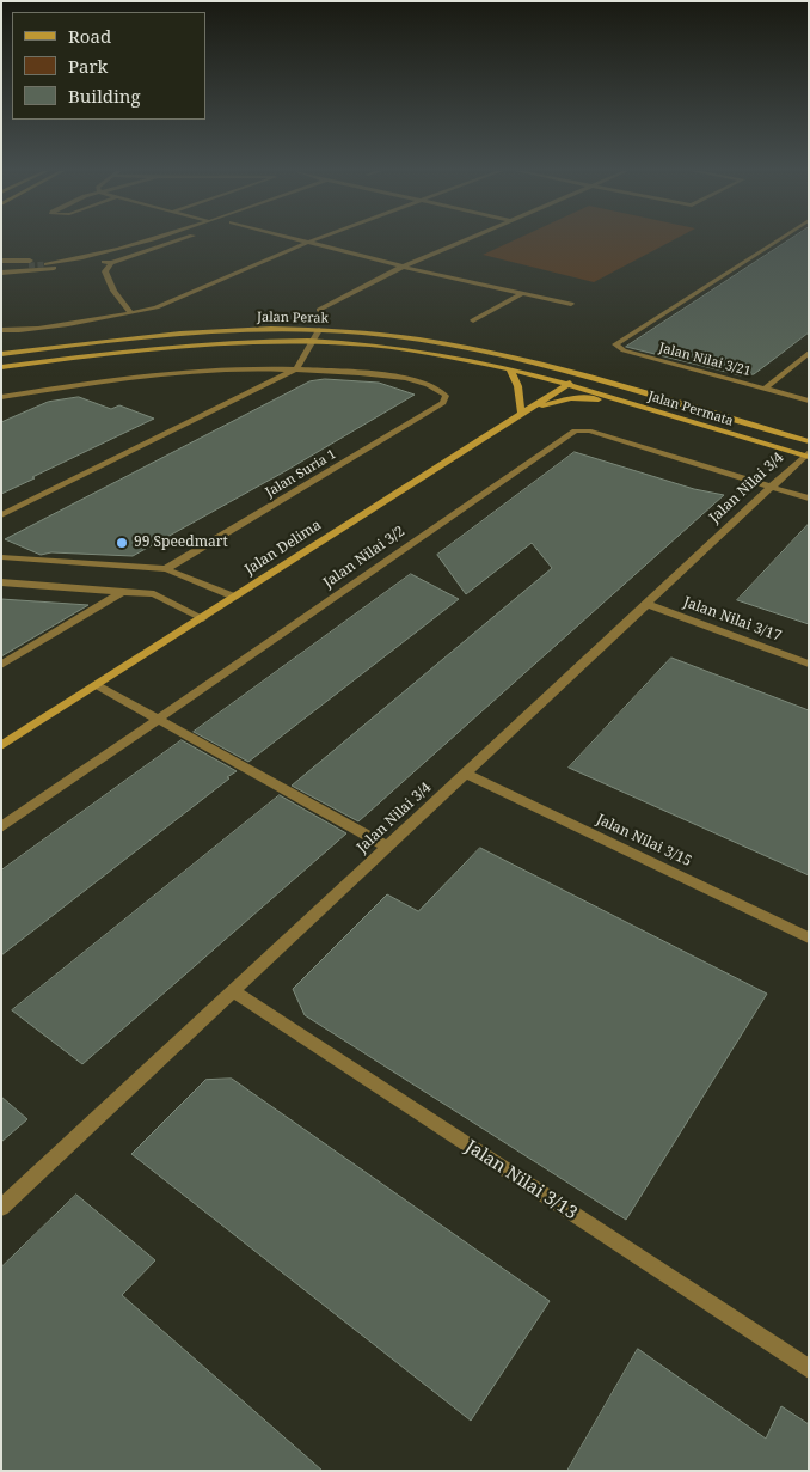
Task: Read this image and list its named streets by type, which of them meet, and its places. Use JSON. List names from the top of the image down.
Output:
{
  "streets": {
    "main road": ["Jalan Perak", "Jalan Permata", "Jalan Delima"],
    "street": [
      "Jalan Nilai 3/21",
      "Jalan Suria 1",
      "Jalan Nilai 3/4",
      "Jalan Nilai 3/2",
      "Jalan Nilai 3/17",
      "Jalan Nilai 3/15",
      "Jalan Nilai 3/13"
    ]
  },
  "crossings": [
    ["Jalan Perak", "Jalan Permata"],
    ["Jalan Perak", "Jalan Delima"],
    ["Jalan Permata", "Jalan Nilai 3/4"],
    ["Jalan Permata", "Jalan Delima"],
    ["Jalan Nilai 3/4", "Jalan Nilai 3/2"],
    ["Jalan Nilai 3/4", "Jalan Nilai 3/17"],
    ["Jalan Nilai 3/4", "Jalan Nilai 3/15"],
    ["Jalan Nilai 3/4", "Jalan Nilai 3/13"]
  ],
  "places": ["99 Speedmart"],
  "legend": ["Road", "Park", "Building"]
}
